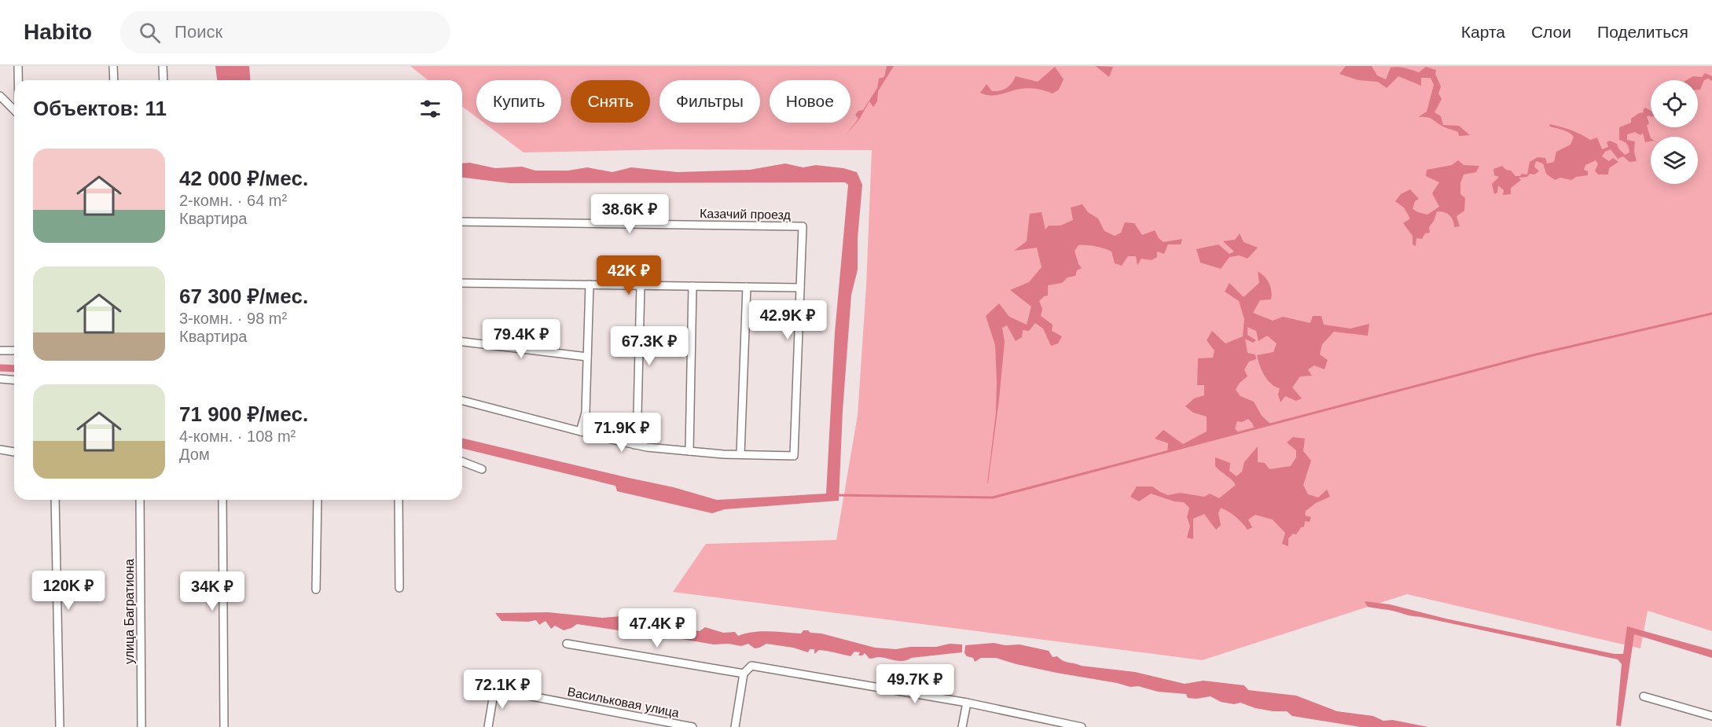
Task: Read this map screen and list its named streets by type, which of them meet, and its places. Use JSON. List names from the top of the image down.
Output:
{
  "streets": {
    "street": ["Казачий проезд", "улица Багратиона", "Васильковая улица"]
  },
  "page": {
    "header": "Habito",
    "search": "Поиск",
    "nav": ["Карта", "Слои", "Поделиться"],
    "chip": [
      "Купить",
      "Снять",
      "Фильтры",
      "Новое"
    ],
    "heading": "Объектов: 11",
    "list": [
      {
        "name": "42 000 ₽/мес.",
        "note": "2-комн. · 64 m² · Квартира"
      },
      {
        "name": "67 300 ₽/мес.",
        "note": "3-комн. · 98 m² · Квартира"
      },
      {
        "name": "71 900 ₽/мес.",
        "note": "4-комн. · 108 m² · Дом"
      }
    ],
    "price": [
      "38.6K ₽",
      "42K ₽",
      "42.9K ₽",
      "79.4K ₽",
      "67.3K ₽",
      "71.9K ₽",
      "120K ₽",
      "34K ₽",
      "47.4K ₽",
      "49.7K ₽",
      "72.1K ₽"
    ]
  }
}
